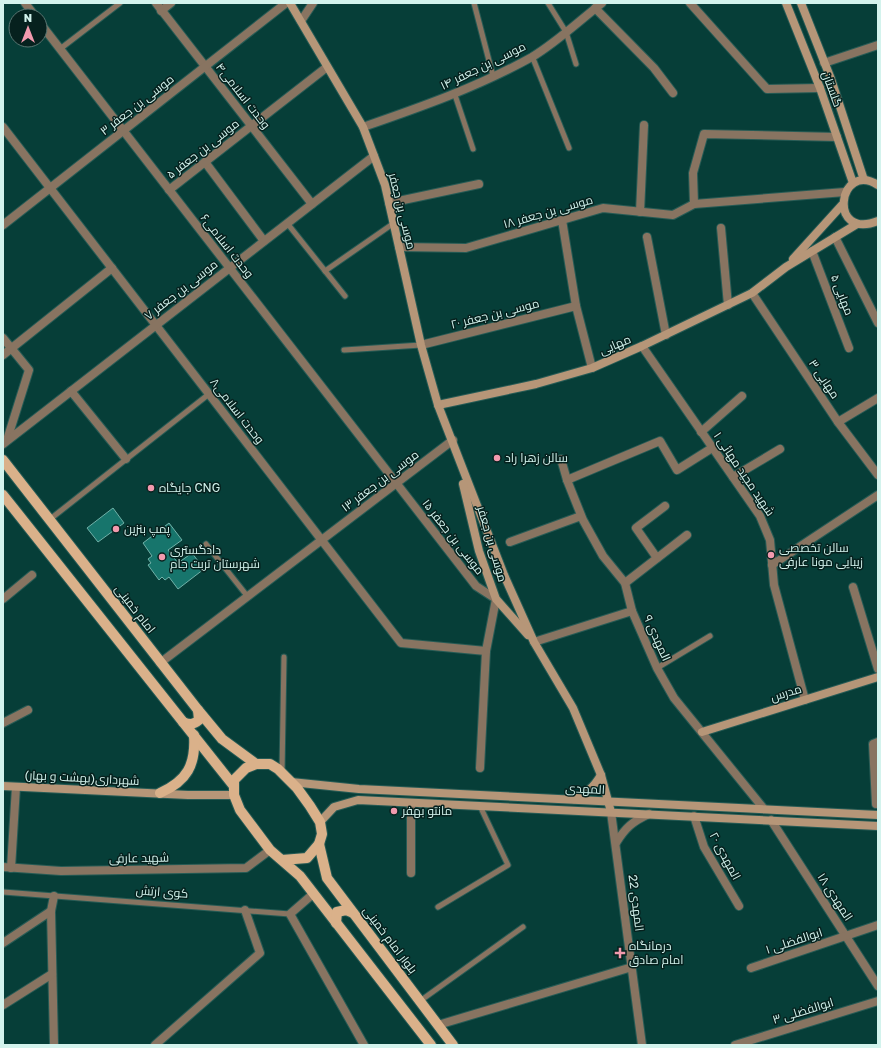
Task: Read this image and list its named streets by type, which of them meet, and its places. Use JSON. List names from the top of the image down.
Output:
{
  "streets": {
    "main road": ["امام خمینی", "بلوار امام خمینی"],
    "street": [
      "موسی بن جعفر ۱۴",
      "گلستان",
      "وحدت اسلامی۴",
      "موسی بن جعفر ۳",
      "موسی بن جعفر ۵",
      "موسی بن جعفر",
      "موسی بن جعفر ۱۸",
      "وحدت اسلامی۶",
      "موسی بن جعفر ۷",
      "مهایی ۵",
      "موسی بن جعفر ۲۰",
      "مهایی",
      "مهایی ۳",
      "وحدت اسلامی۸",
      "شهید مجید مهائی ۱",
      "موسی بن جعفر ۱۳",
      "موسی بن جعفر ۱۵",
      "المهدی ۹",
      "مدرس",
      "شهرداری(بهشت و بهار)",
      "المهدی",
      "المهدی ۲۰",
      "شهید عارفی",
      "المهدی ۱۸",
      "المهدی 22",
      "ابوالفضلی ۱",
      "ابوالفضلی ۳"
    ],
    "lane": ["کوی ارتش"]
  },
  "crossings": [
    ["موسی بن جعفر ۱۴", "موسی بن جعفر"],
    ["وحدت اسلامی۴", "موسی بن جعفر ۳"],
    ["وحدت اسلامی۴", "موسی بن جعفر ۵"],
    ["وحدت اسلامی۴", "موسی بن جعفر ۷"],
    ["موسی بن جعفر ۳", "وحدت اسلامی۶"],
    ["موسی بن جعفر ۳", "وحدت اسلامی۸"],
    ["موسی بن جعفر ۵", "موسی بن جعفر"],
    ["موسی بن جعفر ۵", "وحدت اسلامی۶"],
    ["موسی بن جعفر", "موسی بن جعفر ۱۸"],
    ["موسی بن جعفر", "موسی بن جعفر ۷"],
    ["موسی بن جعفر", "موسی بن جعفر ۲۰"],
    ["موسی بن جعفر", "مهایی"],
    ["موسی بن جعفر", "موسی بن جعفر ۱۳"],
    ["موسی بن جعفر", "موسی بن جعفر ۱۵"],
    ["موسی بن جعفر", "المهدی"],
    ["موسی بن جعفر", "المهدی 22"],
    ["وحدت اسلامی۶", "موسی بن جعفر ۷"],
    ["وحدت اسلامی۶", "موسی بن جعفر ۱۳"],
    ["وحدت اسلامی۶", "موسی بن جعفر ۱۵"],
    ["موسی بن جعفر ۷", "وحدت اسلامی۸"],
    ["مهایی", "مهایی ۳"],
    ["مهایی", "شهید مجید مهائی ۱"],
    ["وحدت اسلامی۸", "موسی بن جعفر ۱۳"],
    ["شهید مجید مهائی ۱", "مدرس"],
    ["موسی بن جعفر ۱۳", "موسی بن جعفر ۱۵"],
    ["موسی بن جعفر ۱۳", "امام خمینی"],
    ["المهدی ۹", "مدرس"],
    ["المهدی ۹", "المهدی"],
    ["المهدی", "المهدی ۲۰"],
    ["المهدی", "المهدی ۱۸"],
    ["المهدی", "المهدی 22"],
    ["المهدی", "بلوار امام خمینی"],
    ["المهدی ۱۸", "ابوالفضلی ۱"]
  ],
  "places": {
    "other": [
      "سالن زهرا راد",
      "جایگاه CNG",
      "پمپ بنزین",
      "سالن تخصصی زیبایی مونا عارفی",
      "دادگستری شهرستان تربت جام",
      "مانتو بهفر"
    ],
    "health": ["درمانگاه امام صادق"]
  },
  "north": "top"
}
